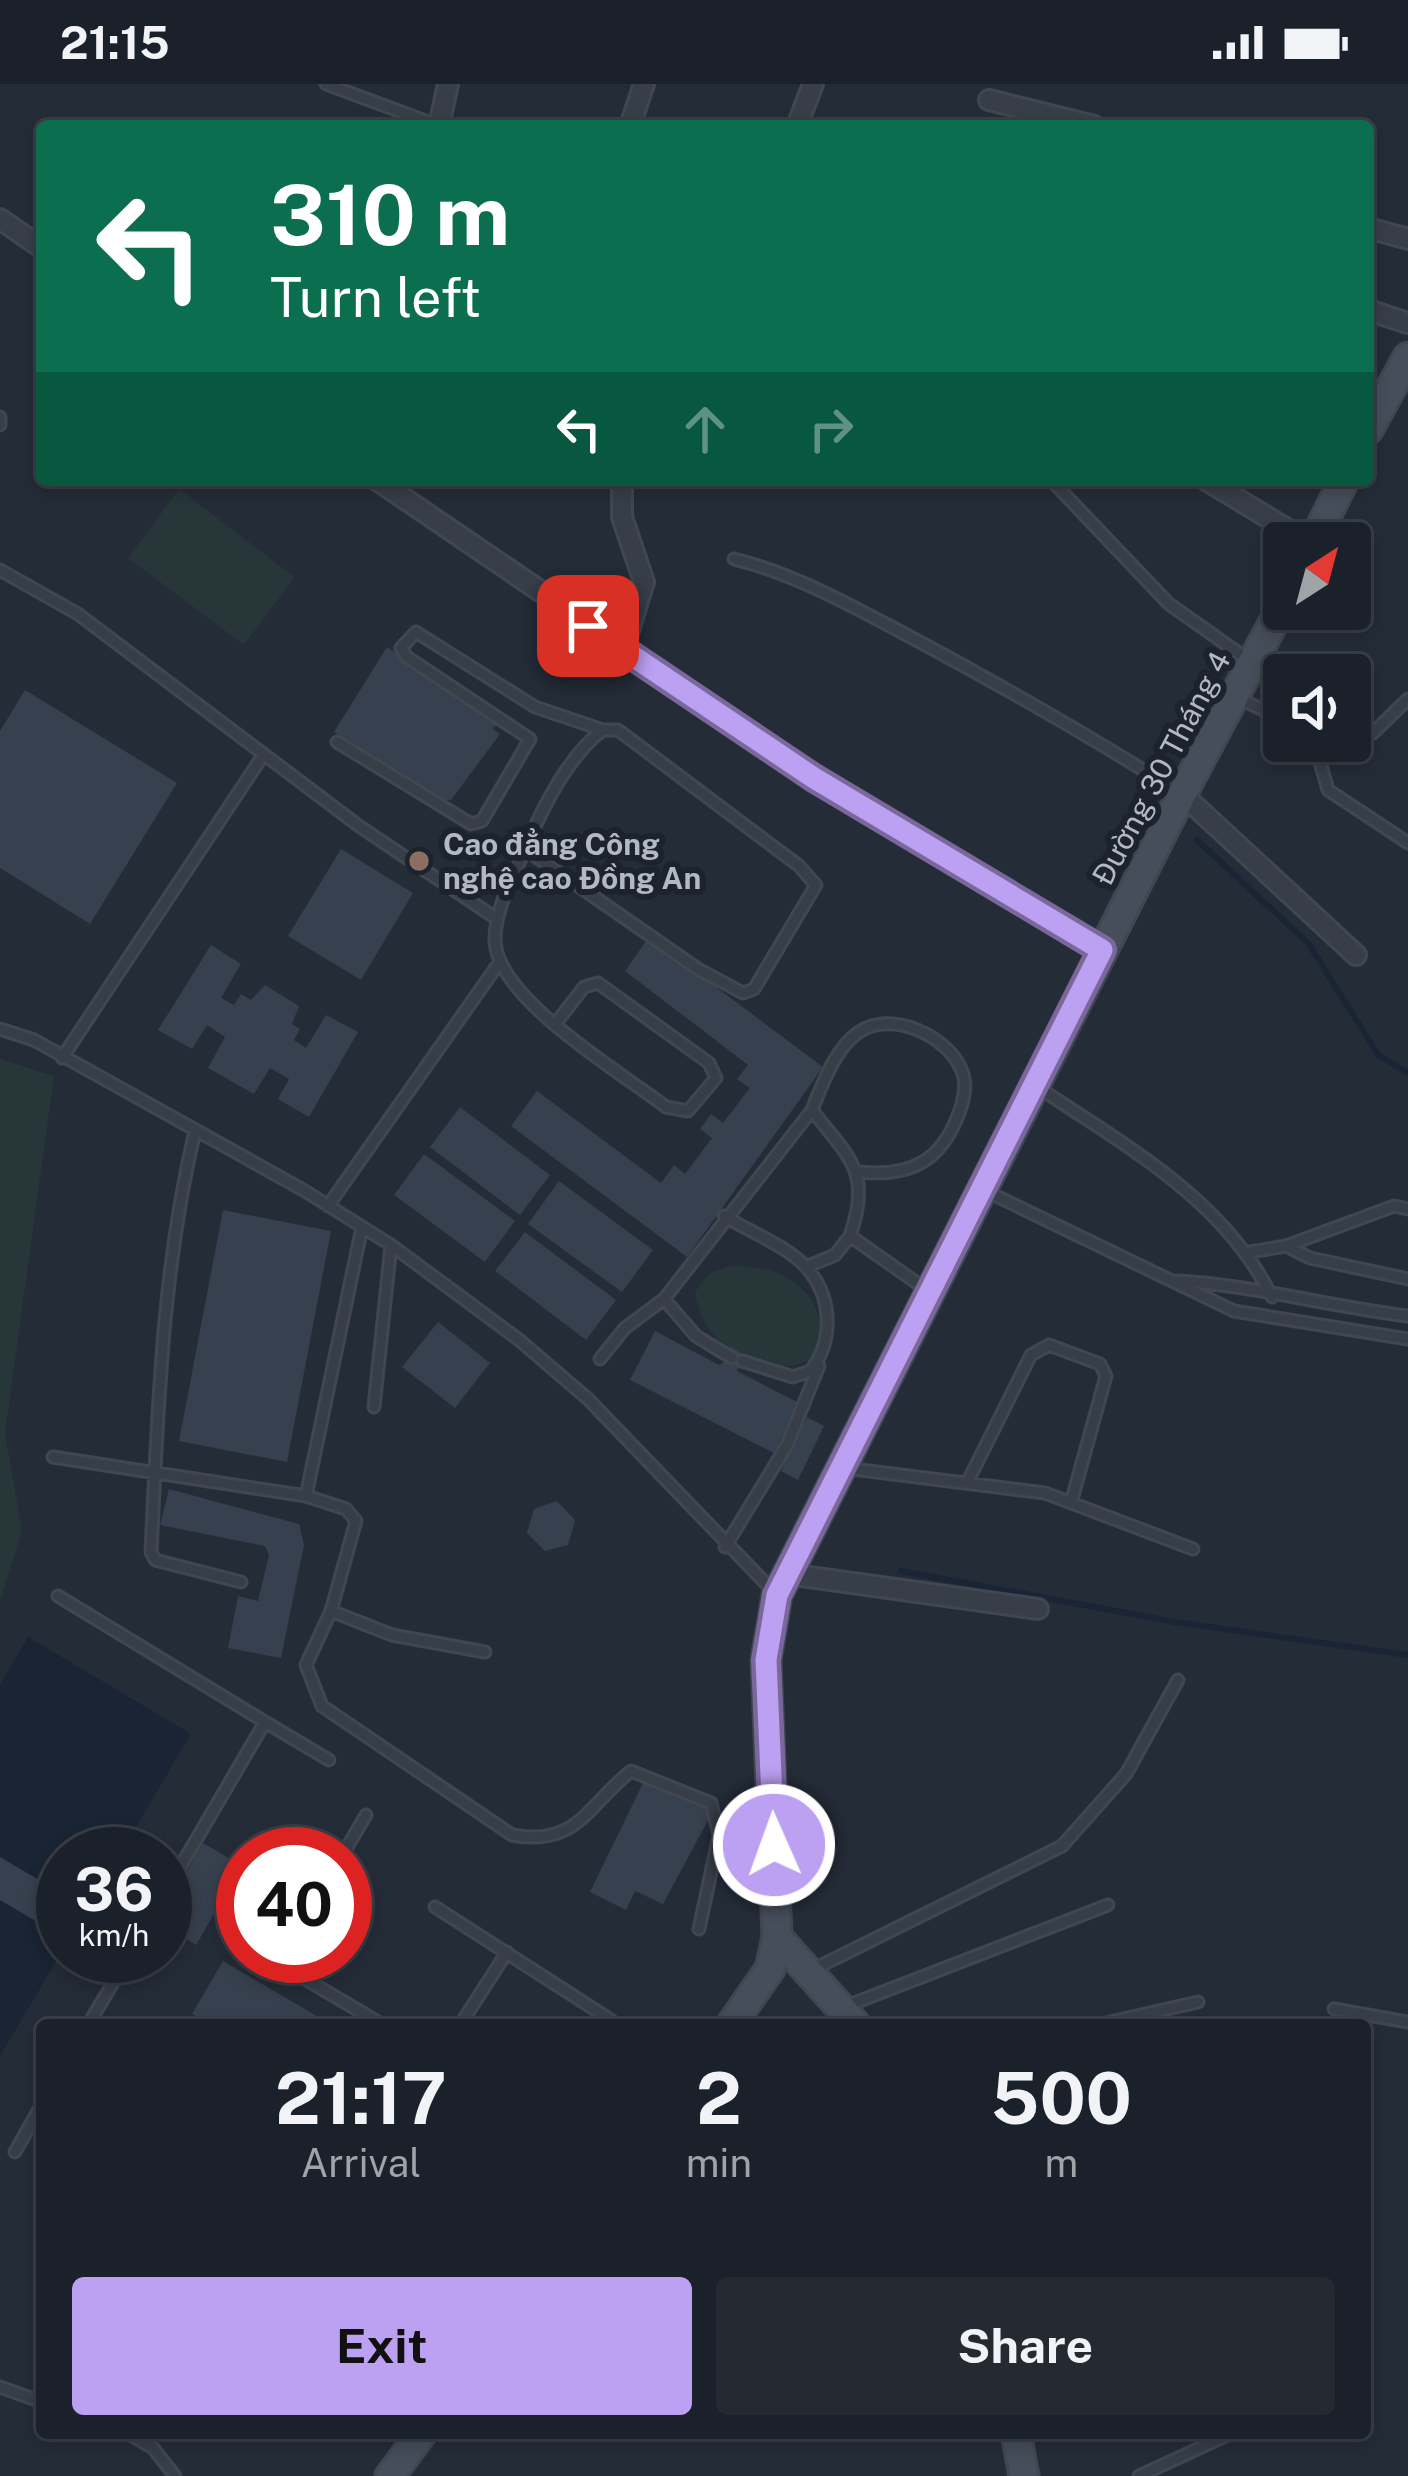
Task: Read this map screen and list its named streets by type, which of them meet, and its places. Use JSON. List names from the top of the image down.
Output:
{
  "streets": {
    "street": ["Đường 30 Tháng 4"]
  },
  "places": ["Cao đẳng Công nghệ cao Đồng An"],
  "north": "top right",
  "page": {
    "status": "21:15",
    "turn": ["310 m", "Turn left"],
    "speed": "36 km/h",
    "limit": "40",
    "eta": [
      "21:17",
      "Arrival",
      "2",
      "min",
      "500",
      "m"
    ],
    "buttons": ["Exit", "Share"]
  }
}
